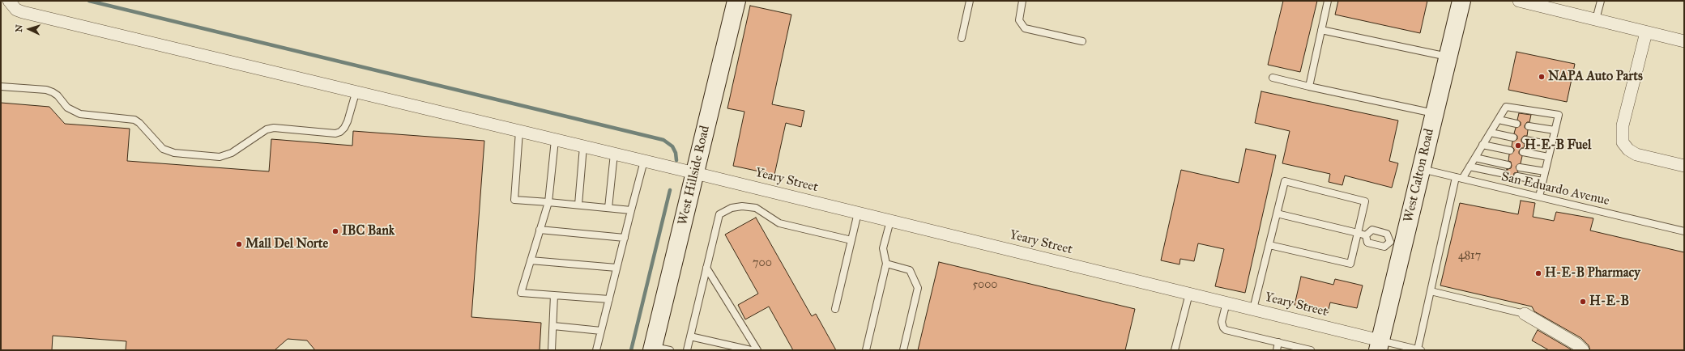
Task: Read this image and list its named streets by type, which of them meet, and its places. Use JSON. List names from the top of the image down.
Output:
{
  "streets": {
    "street": ["West Hillside Road", "West Calton Road", "Yeary Street"],
    "lane": ["San Eduardo Avenue"]
  },
  "crossings": [
    ["West Hillside Road", "Yeary Street"],
    ["West Calton Road", "Yeary Street"],
    ["West Calton Road", "San Eduardo Avenue"]
  ],
  "places": [
    "NAPA Auto Parts",
    "H-E-B Fuel",
    "IBC Bank",
    "Mall Del Norte",
    "H-E-B Pharmacy",
    "H-E-B"
  ],
  "house_numbers": ["4817", "700", "5000"],
  "north": "left"
}
